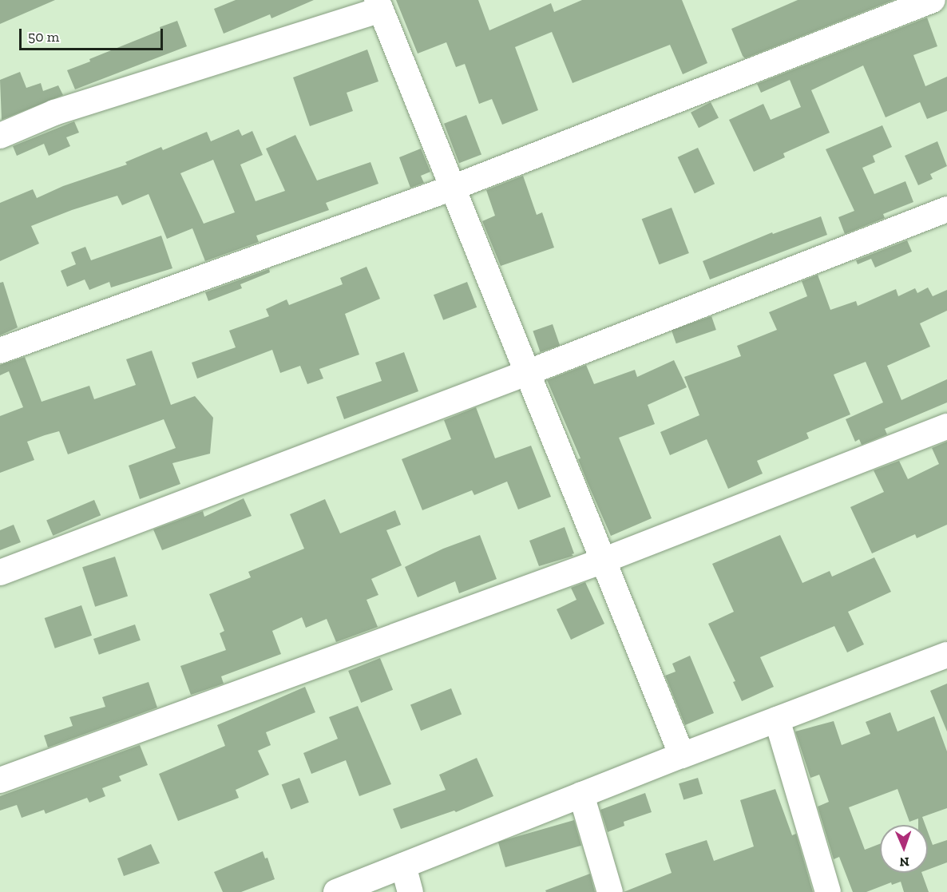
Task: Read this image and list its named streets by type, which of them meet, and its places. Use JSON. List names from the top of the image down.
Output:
{
  "scale_bar": "50 m",
  "north": "bottom"
}
